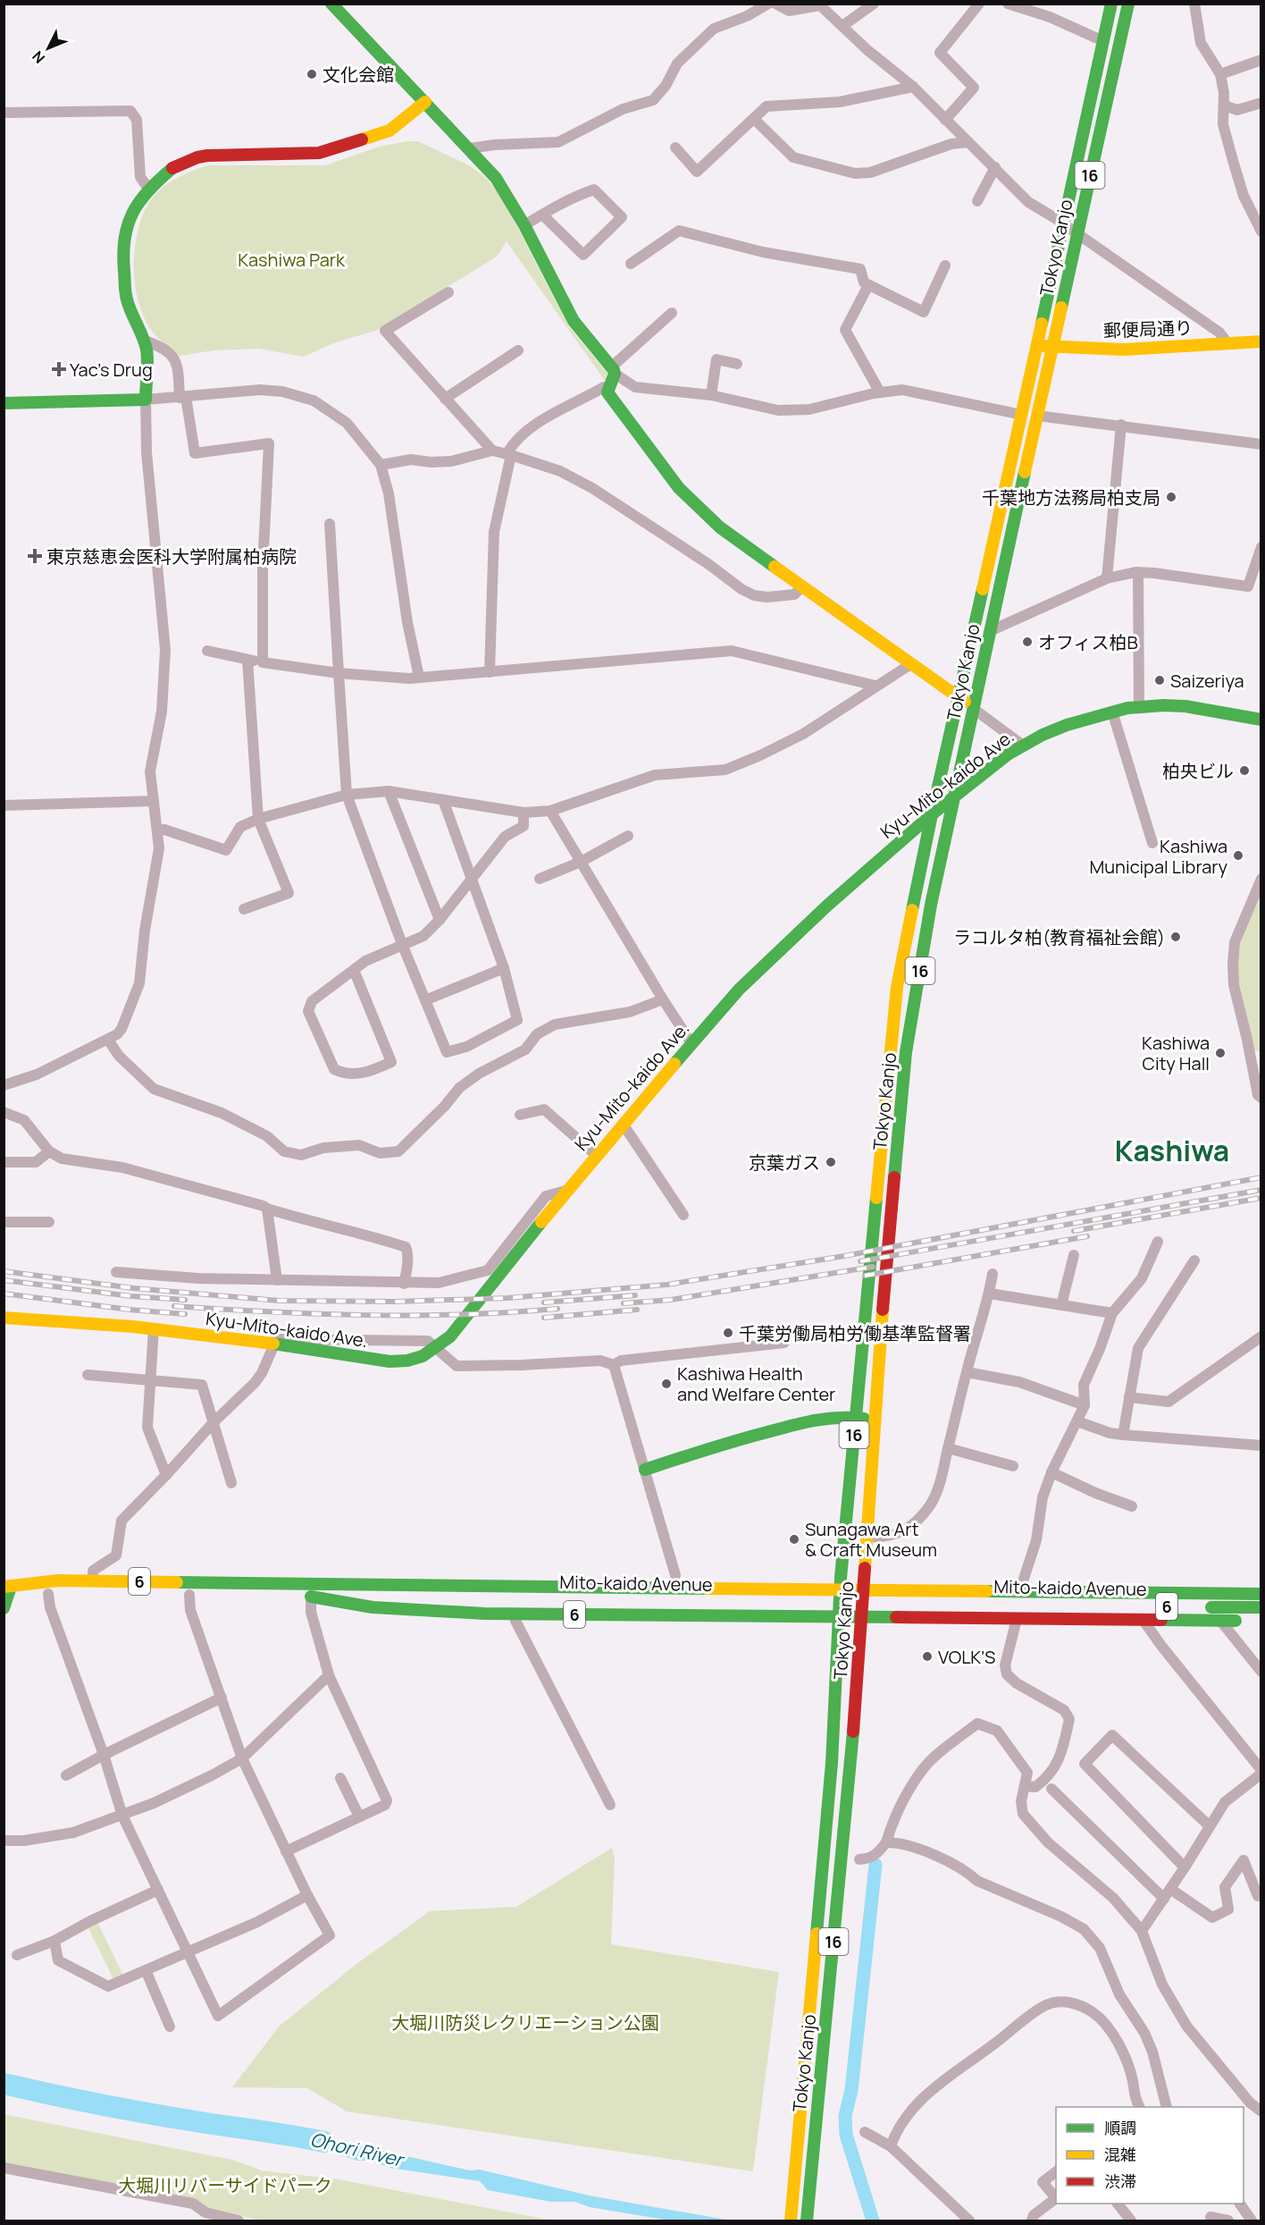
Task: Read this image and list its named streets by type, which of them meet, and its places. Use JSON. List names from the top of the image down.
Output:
{
  "streets": {
    "main road": [
      "16",
      "Tokyo Kanjo",
      "郵便局通り",
      "Kyu-Mito-kaido Ave.",
      "6",
      "Mito-kaido Avenue"
    ]
  },
  "crossings": [
    ["Tokyo Kanjo", "郵便局通り"],
    ["Tokyo Kanjo", "Kyu-Mito-kaido Ave."],
    ["Tokyo Kanjo", "6"],
    ["6", "Mito-kaido Avenue"]
  ],
  "districts": ["Kashiwa"],
  "water": ["Ohori River"],
  "parks": ["Kashiwa Park", "大堀川防災レクリエーション公園", "大堀川リバーサイドパーク"],
  "places": {
    "other": [
      "文化会館",
      "千葉地方法務局柏支局",
      "オフィス柏B",
      "Saizeriya",
      "柏央ビル",
      "Kashiwa Municipal Library",
      "ラコルタ柏(教育福祉会館)",
      "Kashiwa City Hall",
      "京葉ガス",
      "千葉労働局柏労働基準監督署",
      "Kashiwa Health and Welfare Center",
      "Sunagawa Art & Craft Museum",
      "VOLK'S"
    ],
    "health": ["Yac's Drug", "東京慈恵会医科大学附属柏病院"]
  },
  "legend": ["順調", "混雑", "渋滞"],
  "north": "bottom left"
}
